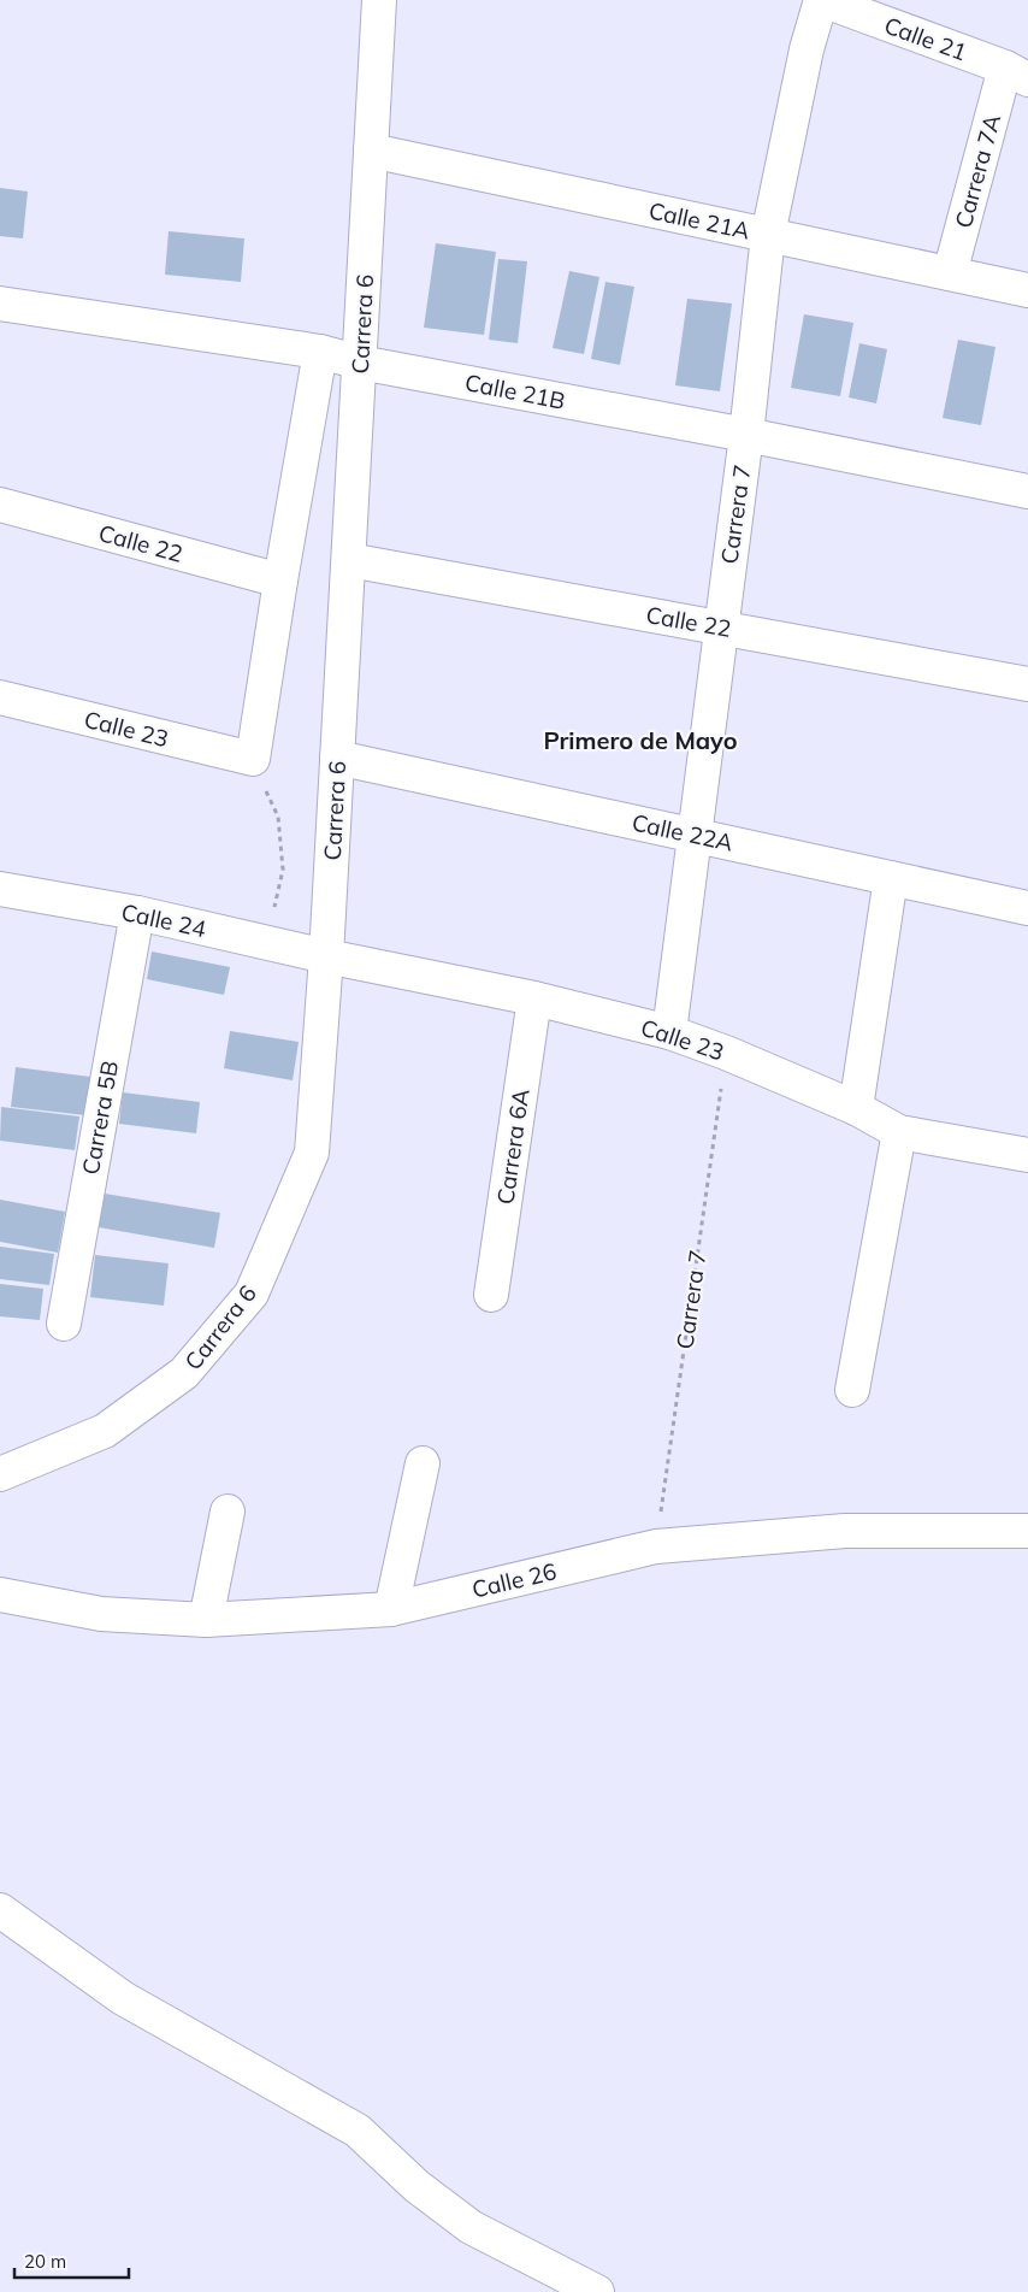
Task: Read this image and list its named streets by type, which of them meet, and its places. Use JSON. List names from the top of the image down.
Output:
{
  "streets": {
    "street": [
      "Calle 21",
      "Carrera 7A",
      "Calle 21A",
      "Carrera 6",
      "Calle 21B",
      "Carrera 7",
      "Calle 22",
      "Calle 23",
      "Calle 22A",
      "Calle 24",
      "Carrera 5B",
      "Carrera 6A",
      "Calle 26"
    ]
  },
  "crossings": [
    ["Calle 21", "Carrera 7A"],
    ["Calle 21", "Carrera 7"],
    ["Carrera 7A", "Calle 21A"],
    ["Calle 21A", "Carrera 6"],
    ["Calle 21A", "Carrera 7"],
    ["Carrera 6", "Calle 21B"],
    ["Carrera 6", "Calle 22"],
    ["Carrera 6", "Calle 23"],
    ["Carrera 6", "Calle 22A"],
    ["Carrera 6", "Calle 24"],
    ["Calle 21B", "Carrera 7"],
    ["Carrera 7", "Calle 22"],
    ["Carrera 7", "Calle 23"],
    ["Carrera 7", "Calle 22A"],
    ["Carrera 7", "Calle 26"],
    ["Calle 23", "Calle 24"],
    ["Calle 23", "Carrera 6A"],
    ["Calle 24", "Carrera 5B"]
  ],
  "districts": ["Primero de Mayo"],
  "scale_bar": "20 m"
}
